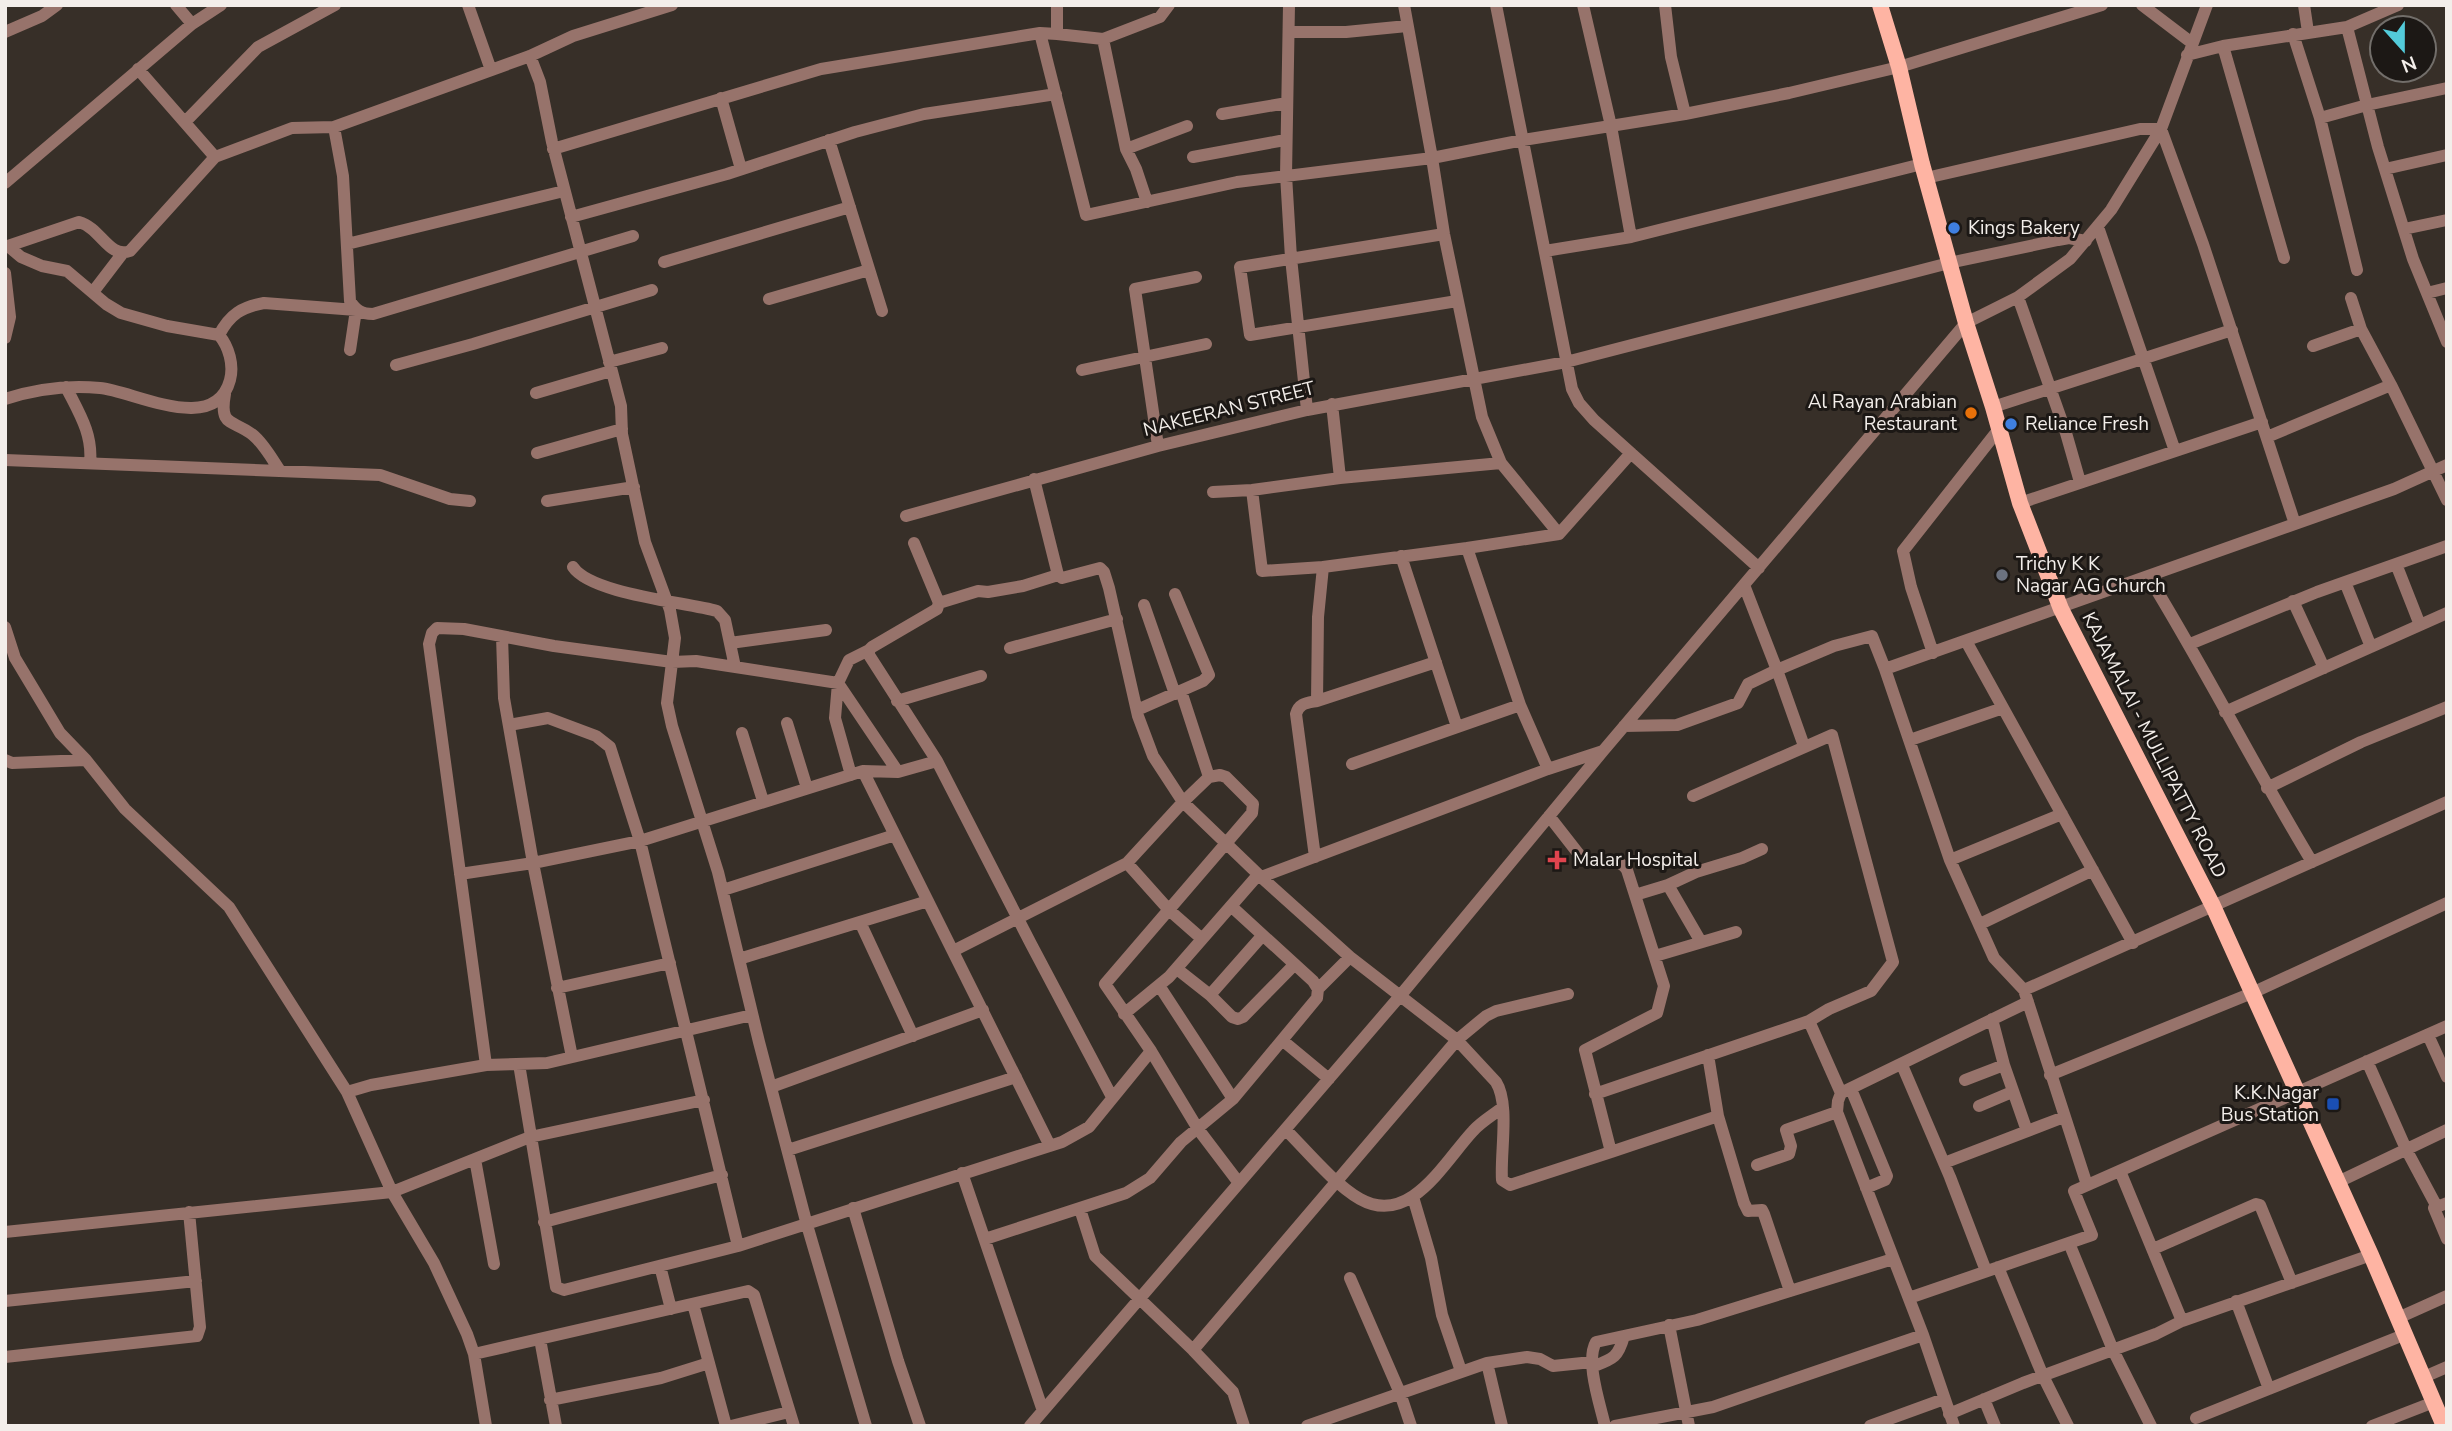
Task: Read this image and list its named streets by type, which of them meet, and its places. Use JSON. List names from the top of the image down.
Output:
{
  "streets": {
    "main road": ["KAJAMALAI - MULLIPATTY ROAD"],
    "street": ["NAKEERAN STREET"]
  },
  "crossings": [
    ["NAKEERAN STREET", "KAJAMALAI - MULLIPATTY ROAD"]
  ],
  "places": {
    "other": [
      "Kings Bakery",
      "Al Rayan Arabian Restaurant",
      "Reliance Fresh",
      "Trichy K K Nagar AG Church"
    ],
    "health": ["Malar Hospital"],
    "transit": ["K.K.Nagar Bus Station"]
  },
  "north": "bottom"
}
